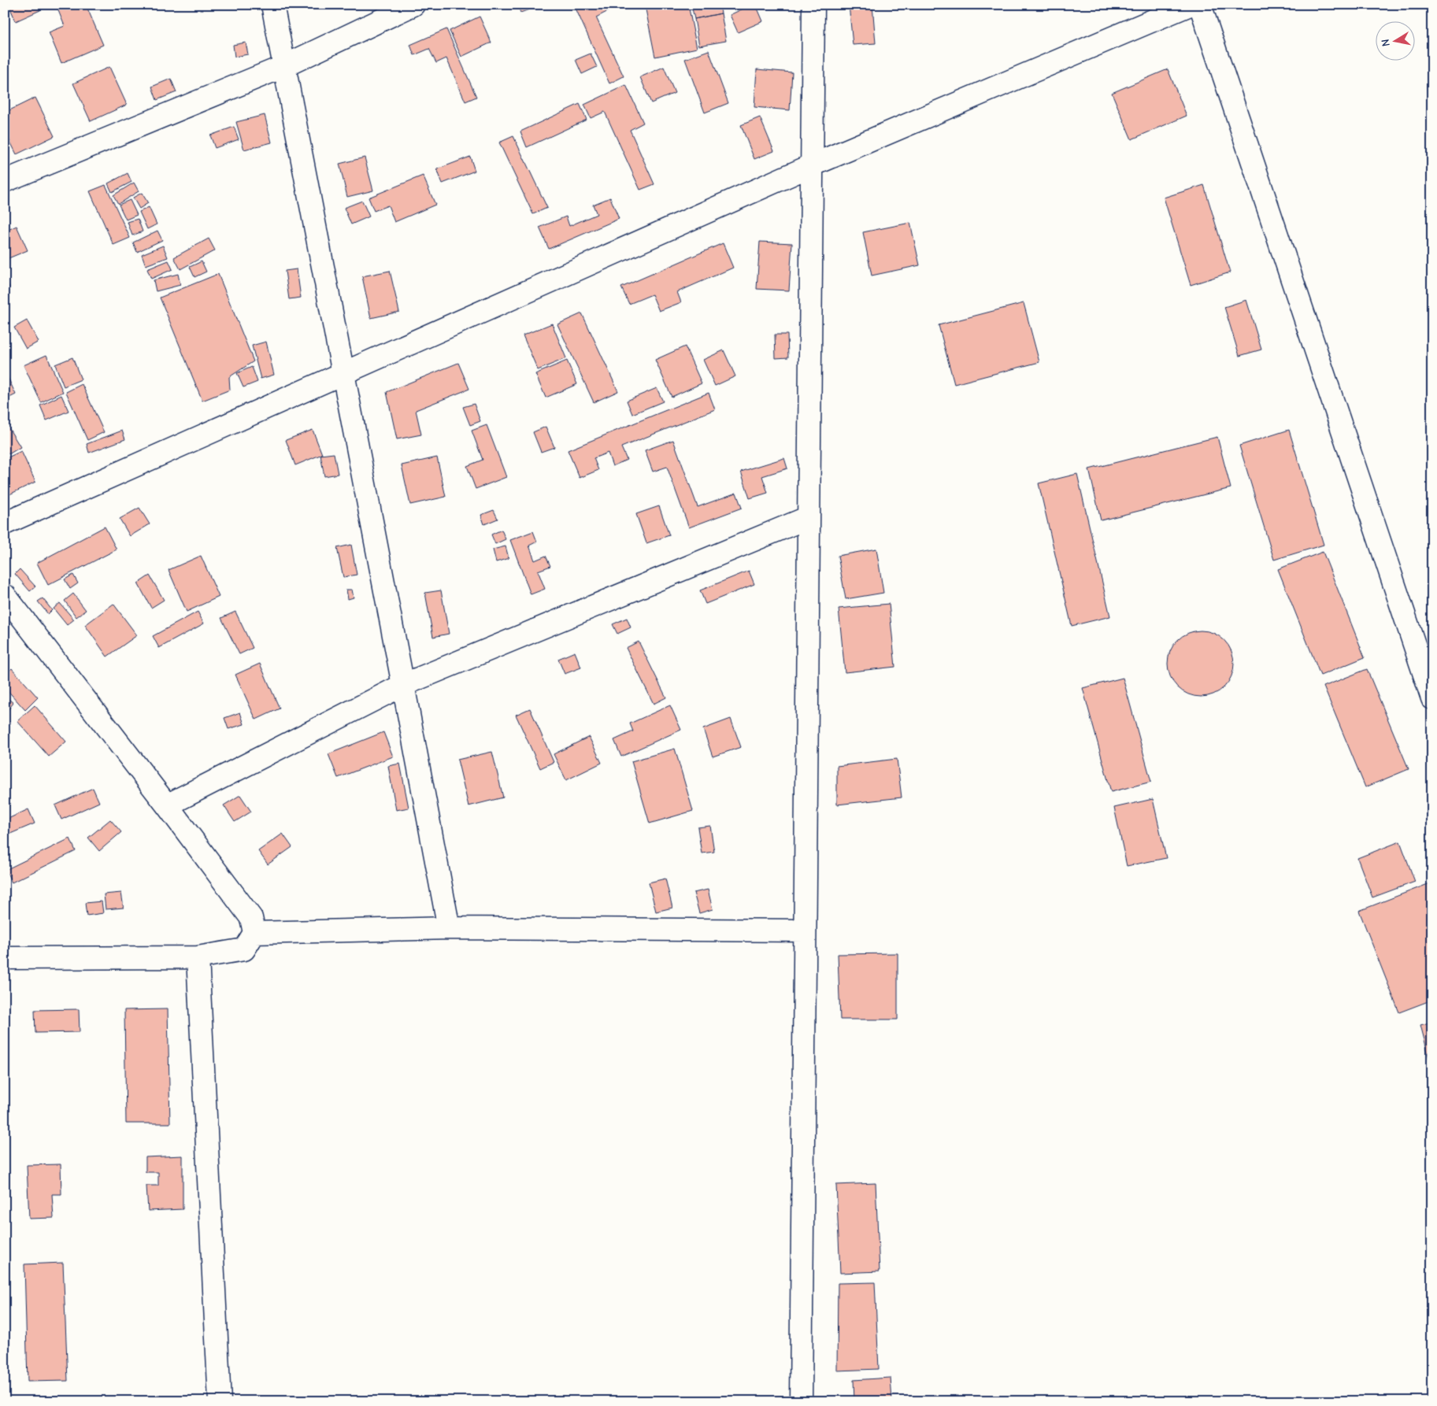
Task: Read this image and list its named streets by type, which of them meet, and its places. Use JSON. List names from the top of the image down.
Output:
{
  "north": "left"
}
